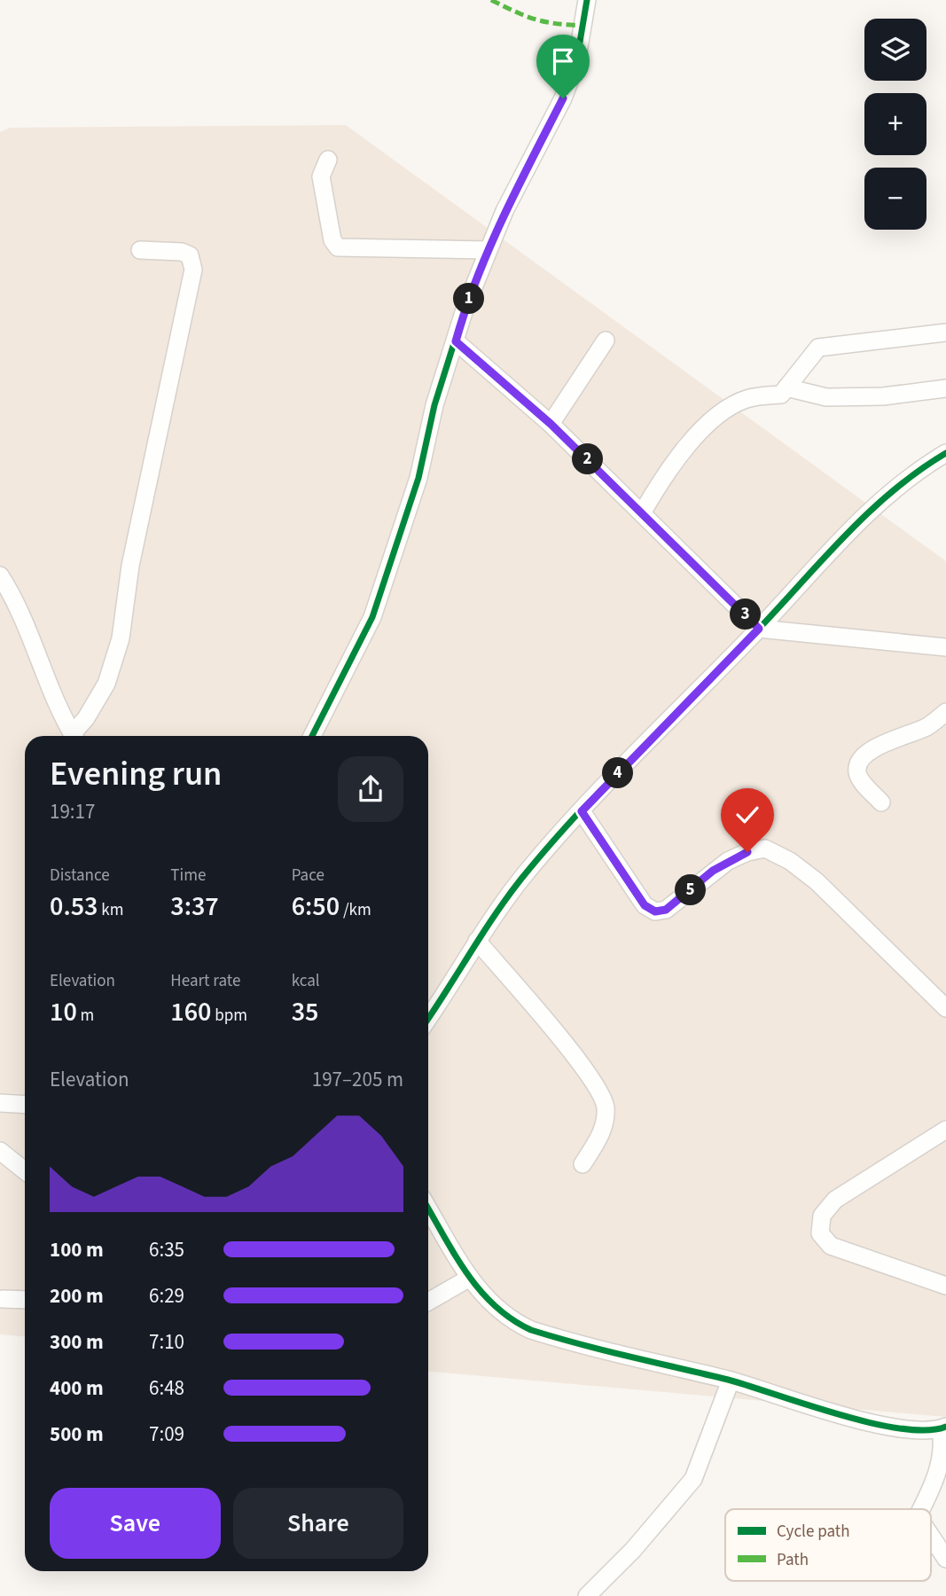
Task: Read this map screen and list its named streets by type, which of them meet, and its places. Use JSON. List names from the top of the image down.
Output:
{
  "legend": ["Cycle path", "Path"],
  "page": {
    "map_buttons": ["+", "−"],
    "pins": [
      "1",
      "2",
      "3",
      "4",
      "5"
    ],
    "heading": ["Evening run", "19:17"],
    "stats": [
      ["Distance", "0.53 km"],
      ["Time", "3:37"],
      ["Pace", "6:50 /km"],
      ["Elevation", "10 m"],
      ["Heart rate", "160 bpm"],
      ["kcal", "35"]
    ],
    "chart": ["Elevation", "197–205 m"],
    "list": [
      {
        "name": "100 m",
        "note": "6:35"
      },
      {
        "name": "200 m",
        "note": "6:29"
      },
      {
        "name": "300 m",
        "note": "7:10"
      },
      {
        "name": "400 m",
        "note": "6:48"
      },
      {
        "name": "500 m",
        "note": "7:09"
      }
    ],
    "buttons": ["Save", "Share"]
  }
}
